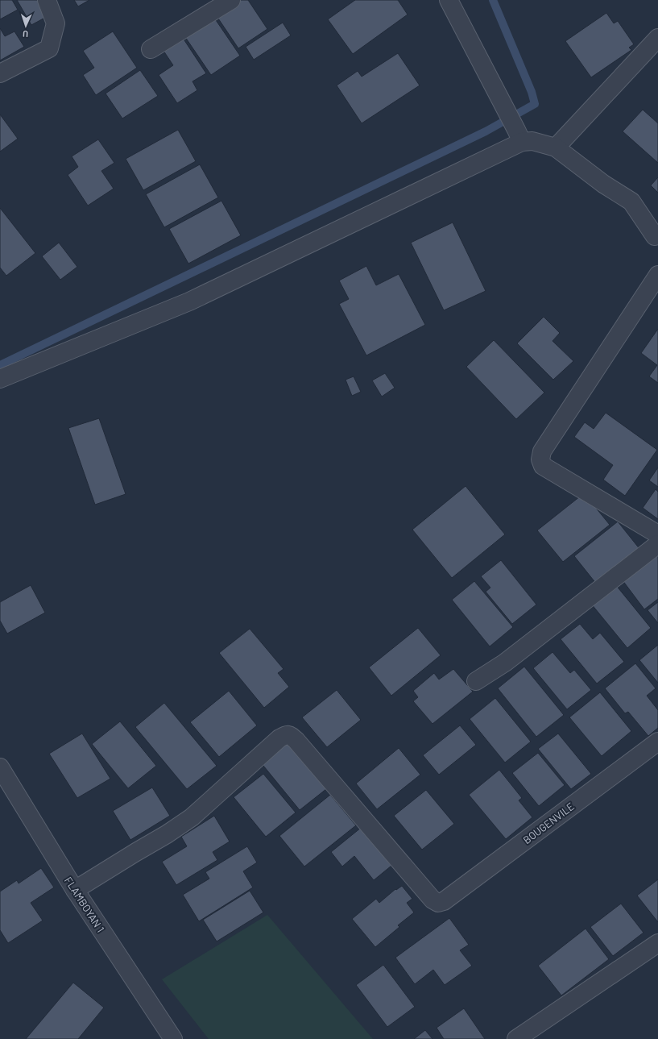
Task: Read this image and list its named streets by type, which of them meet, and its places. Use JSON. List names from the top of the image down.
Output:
{
  "streets": {
    "street": ["BOUGENVILE", "FLAMBOYAN 1"]
  },
  "crossings": [
    ["BOUGENVILE", "FLAMBOYAN 1"]
  ],
  "north": "bottom"
}
